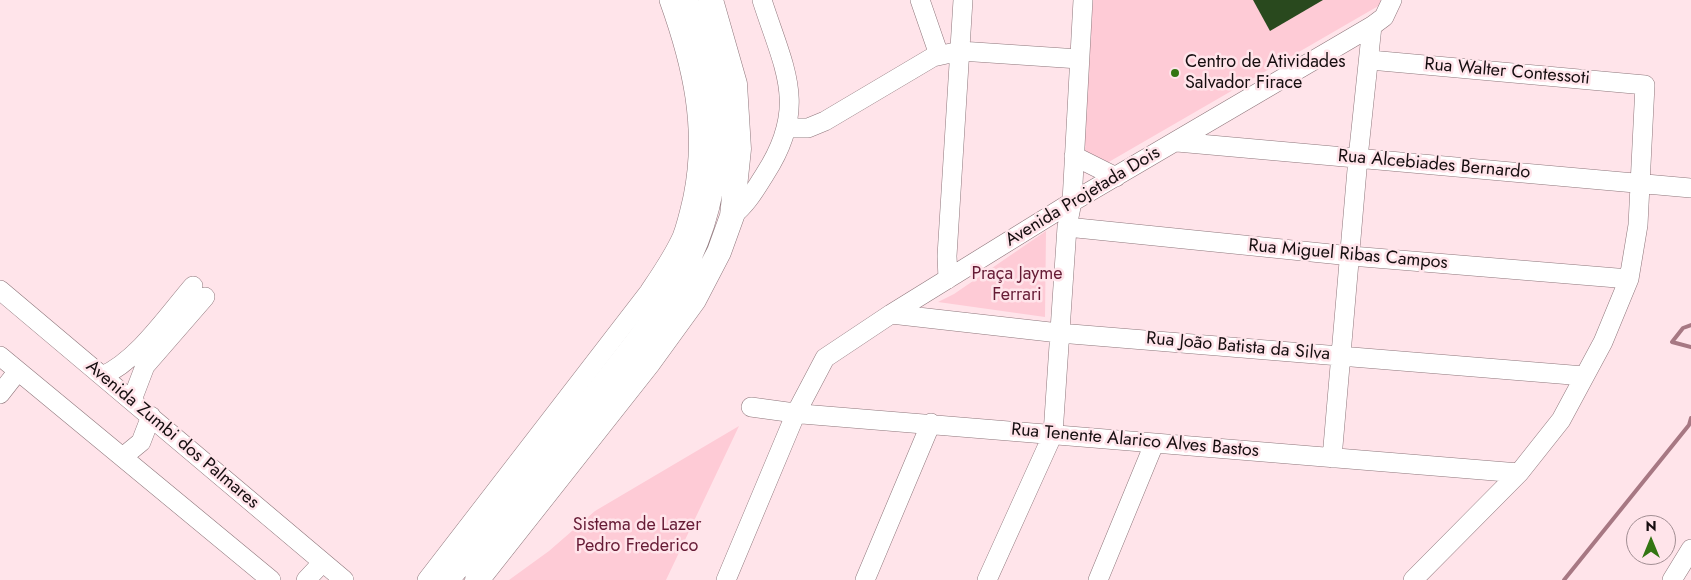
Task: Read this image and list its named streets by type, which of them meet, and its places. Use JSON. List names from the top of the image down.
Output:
{
  "streets": {
    "street": [
      "Rua Walter Contessoti",
      "Rua Alcebiades Bernardo",
      "Avenida Projetada Dois",
      "Rua Miguel Ribas Campos",
      "Rua João Batista da Silva",
      "Avenida Zumbi dos Palmares",
      "Rua Tenente Alarico Alves Bastos"
    ]
  },
  "crossings": [
    ["Rua Walter Contessoti", "Rua Alcebiades Bernardo"],
    ["Rua Alcebiades Bernardo", "Avenida Projetada Dois"],
    ["Avenida Projetada Dois", "Rua João Batista da Silva"],
    ["Avenida Projetada Dois", "Rua Tenente Alarico Alves Bastos"]
  ],
  "parks": ["Praça Jayme Ferrari", "Sistema de Lazer Pedro Frederico"],
  "places": ["Centro de Atividades Salvador Firace"],
  "north": "top"
}
